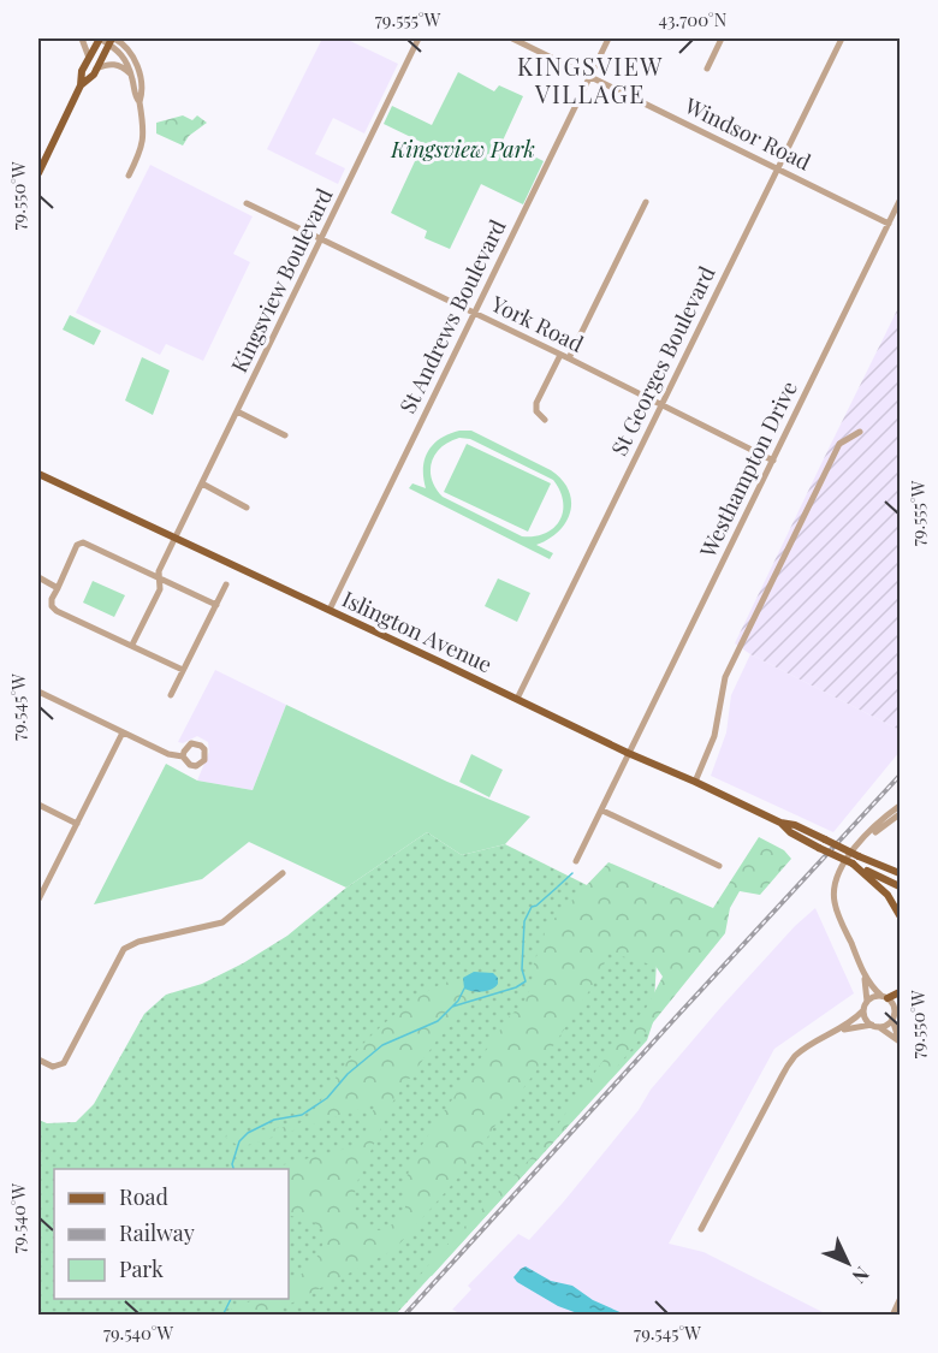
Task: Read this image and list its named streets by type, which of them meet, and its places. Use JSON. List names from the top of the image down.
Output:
{
  "streets": {
    "main road": ["Islington Avenue"],
    "street": [
      "Windsor Road",
      "Kingsview Boulevard",
      "St Andrews Boulevard",
      "York Road",
      "St Georges Boulevard",
      "Westhampton Drive"
    ]
  },
  "crossings": [
    ["Windsor Road", "St Andrews Boulevard"],
    ["Windsor Road", "St Georges Boulevard"],
    ["Windsor Road", "Westhampton Drive"],
    ["Kingsview Boulevard", "York Road"],
    ["Kingsview Boulevard", "Islington Avenue"],
    ["St Andrews Boulevard", "York Road"],
    ["St Andrews Boulevard", "Islington Avenue"],
    ["York Road", "St Georges Boulevard"],
    ["York Road", "Westhampton Drive"],
    ["St Georges Boulevard", "Islington Avenue"],
    ["Westhampton Drive", "Islington Avenue"]
  ],
  "districts": ["KINGSVIEW VILLAGE"],
  "parks": ["Kingsview Park"],
  "legend": ["Road", "Railway", "Park"],
  "north": "bottom right",
  "coordinates": [
    "79.555°W",
    "43.700°N",
    "79.550°W",
    "79.545°W",
    "79.540°W"
  ]
}
